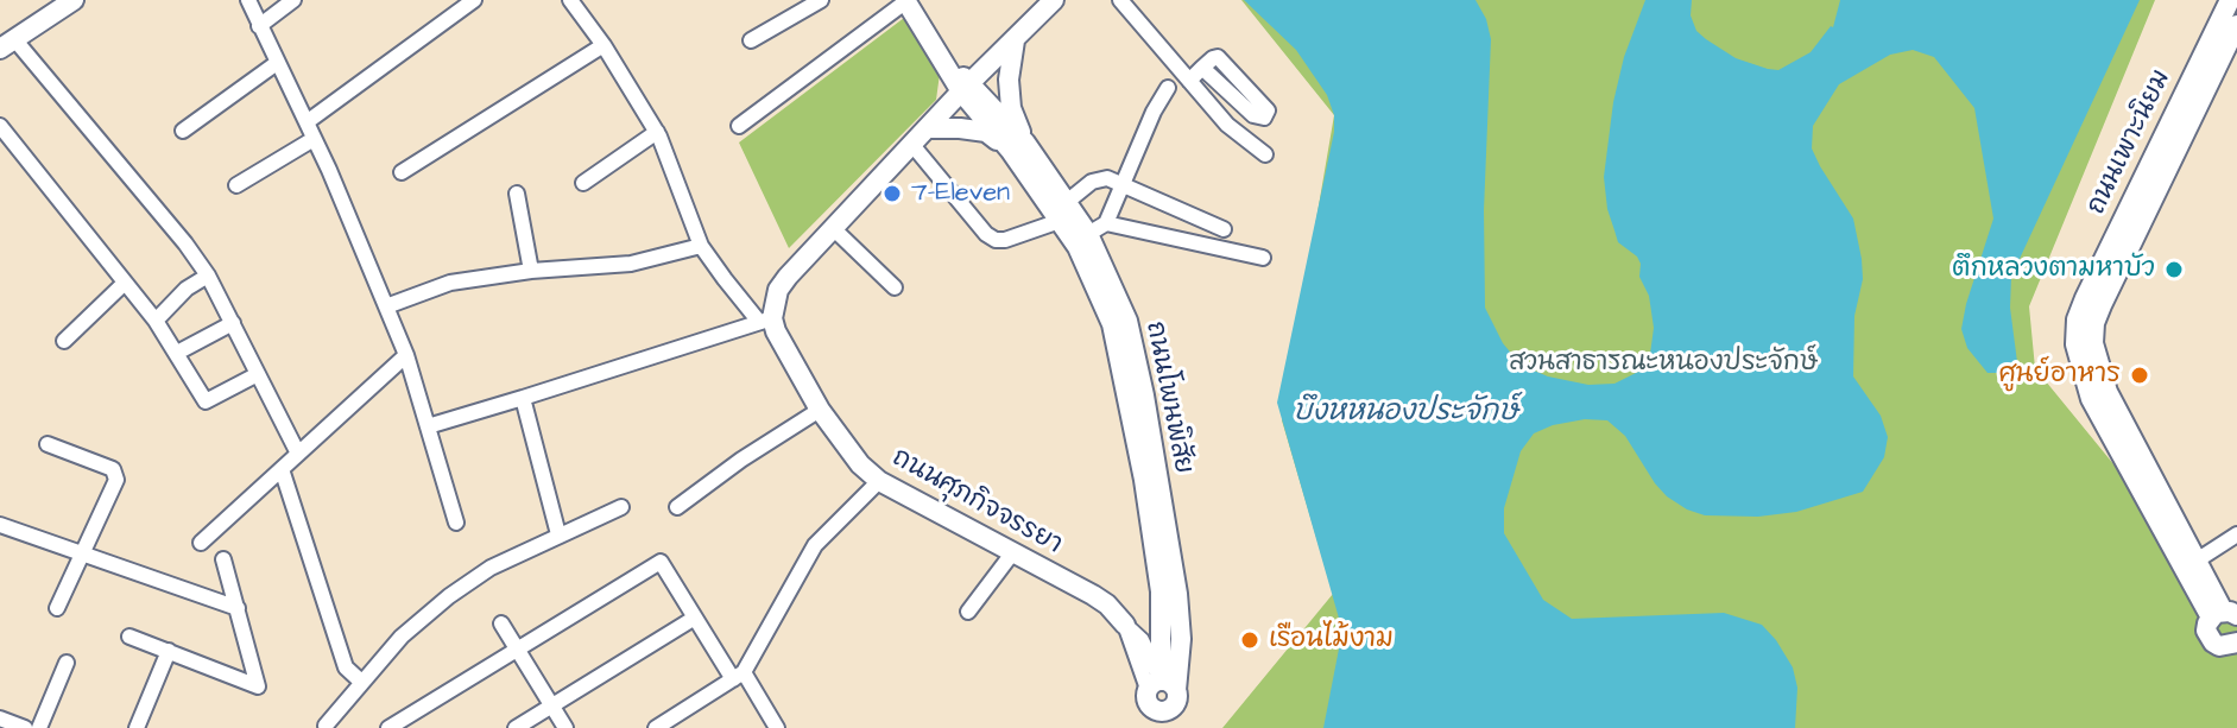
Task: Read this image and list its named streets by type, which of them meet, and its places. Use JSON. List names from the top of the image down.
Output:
{
  "streets": {
    "street": ["ถนนเพาะนิยม", "ถนนโพนพิสัย", "ถนนศุภกิจจรรยา"]
  },
  "crossings": [
    ["ถนนโพนพิสัย", "ถนนศุภกิจจรรยา"]
  ],
  "water": ["บึงหหนองประจักษ์"],
  "parks": ["สวนสาธารณะหนองประจักษ์"],
  "places": [
    "7-Eleven",
    "ตึกหลวงตามหาบัว",
    "ศูนย์อาหาร",
    "เรือนไม้งาม"
  ]
}
